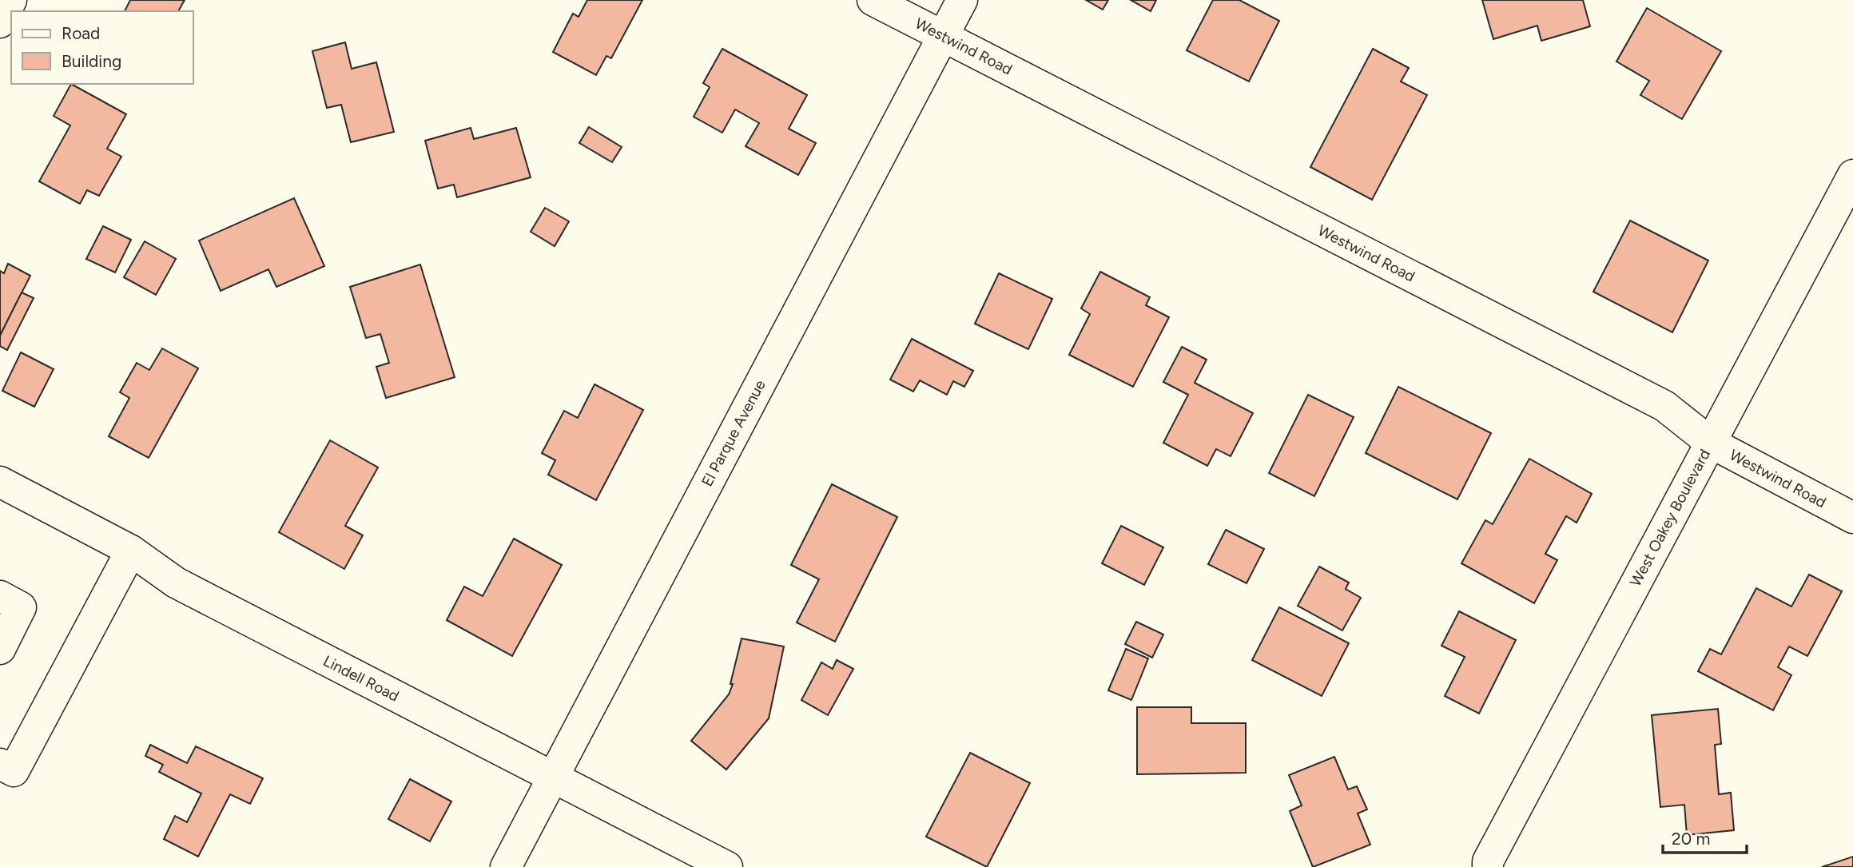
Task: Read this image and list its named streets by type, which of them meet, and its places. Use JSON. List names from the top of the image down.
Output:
{
  "streets": {
    "street": [
      "Westwind Road",
      "El Parque Avenue",
      "West Oakey Boulevard",
      "Lindell Road"
    ]
  },
  "crossings": [
    ["Westwind Road", "El Parque Avenue"],
    ["Westwind Road", "West Oakey Boulevard"],
    ["El Parque Avenue", "Lindell Road"]
  ],
  "legend": ["Road", "Building"],
  "scale_bar": "20 m"
}
